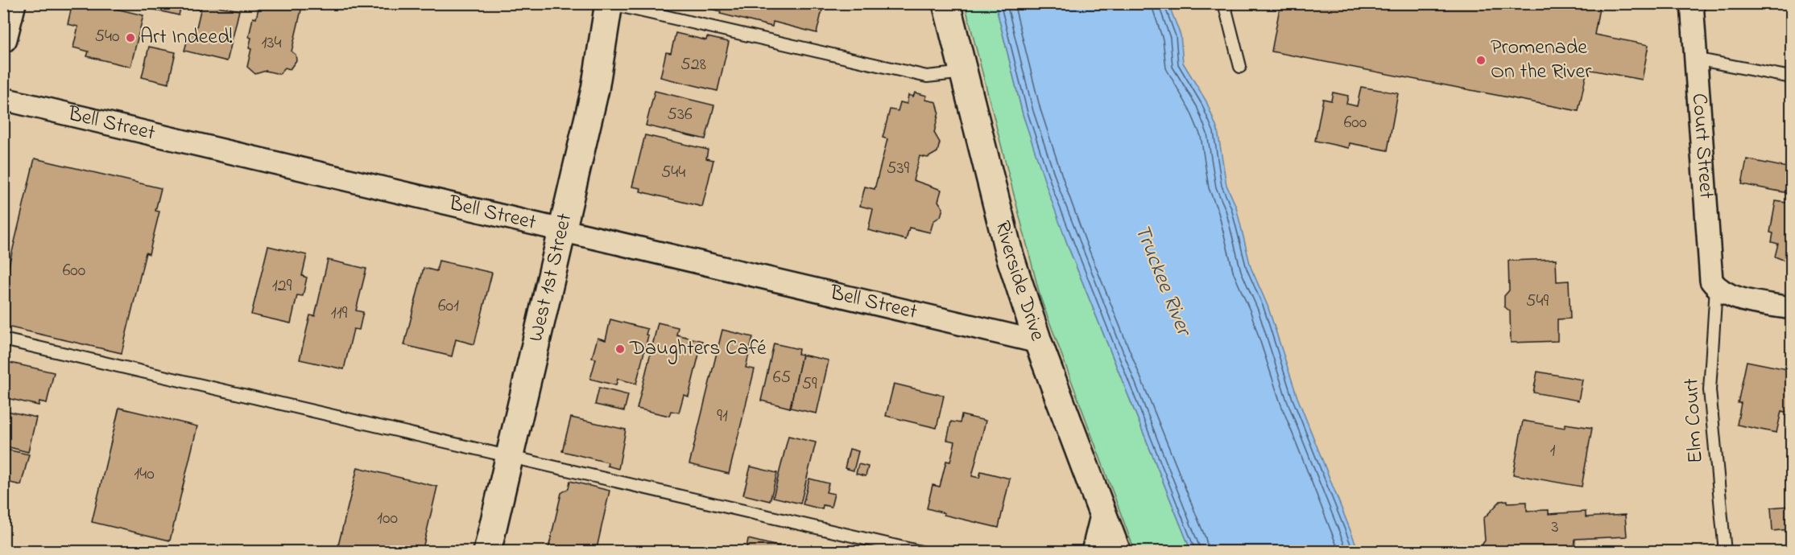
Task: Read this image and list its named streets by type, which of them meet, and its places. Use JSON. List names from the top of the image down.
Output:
{
  "streets": {
    "street": [
      "Bell Street",
      "Court Street",
      "West 1st Street",
      "Riverside Drive"
    ],
    "lane": ["Elm Court"]
  },
  "crossings": [
    ["Bell Street", "West 1st Street"],
    ["Bell Street", "Riverside Drive"],
    ["Court Street", "Elm Court"]
  ],
  "water": ["Truckee River"],
  "places": ["Art Indeed!", "Promenade On the River", "Daughters Café"],
  "house_numbers": [
    "540",
    "134",
    "528",
    "536",
    "600",
    "539",
    "544",
    "600",
    "129",
    "549",
    "601",
    "119",
    "65",
    "59",
    "91",
    "1",
    "140",
    "100",
    "3"
  ]
}
